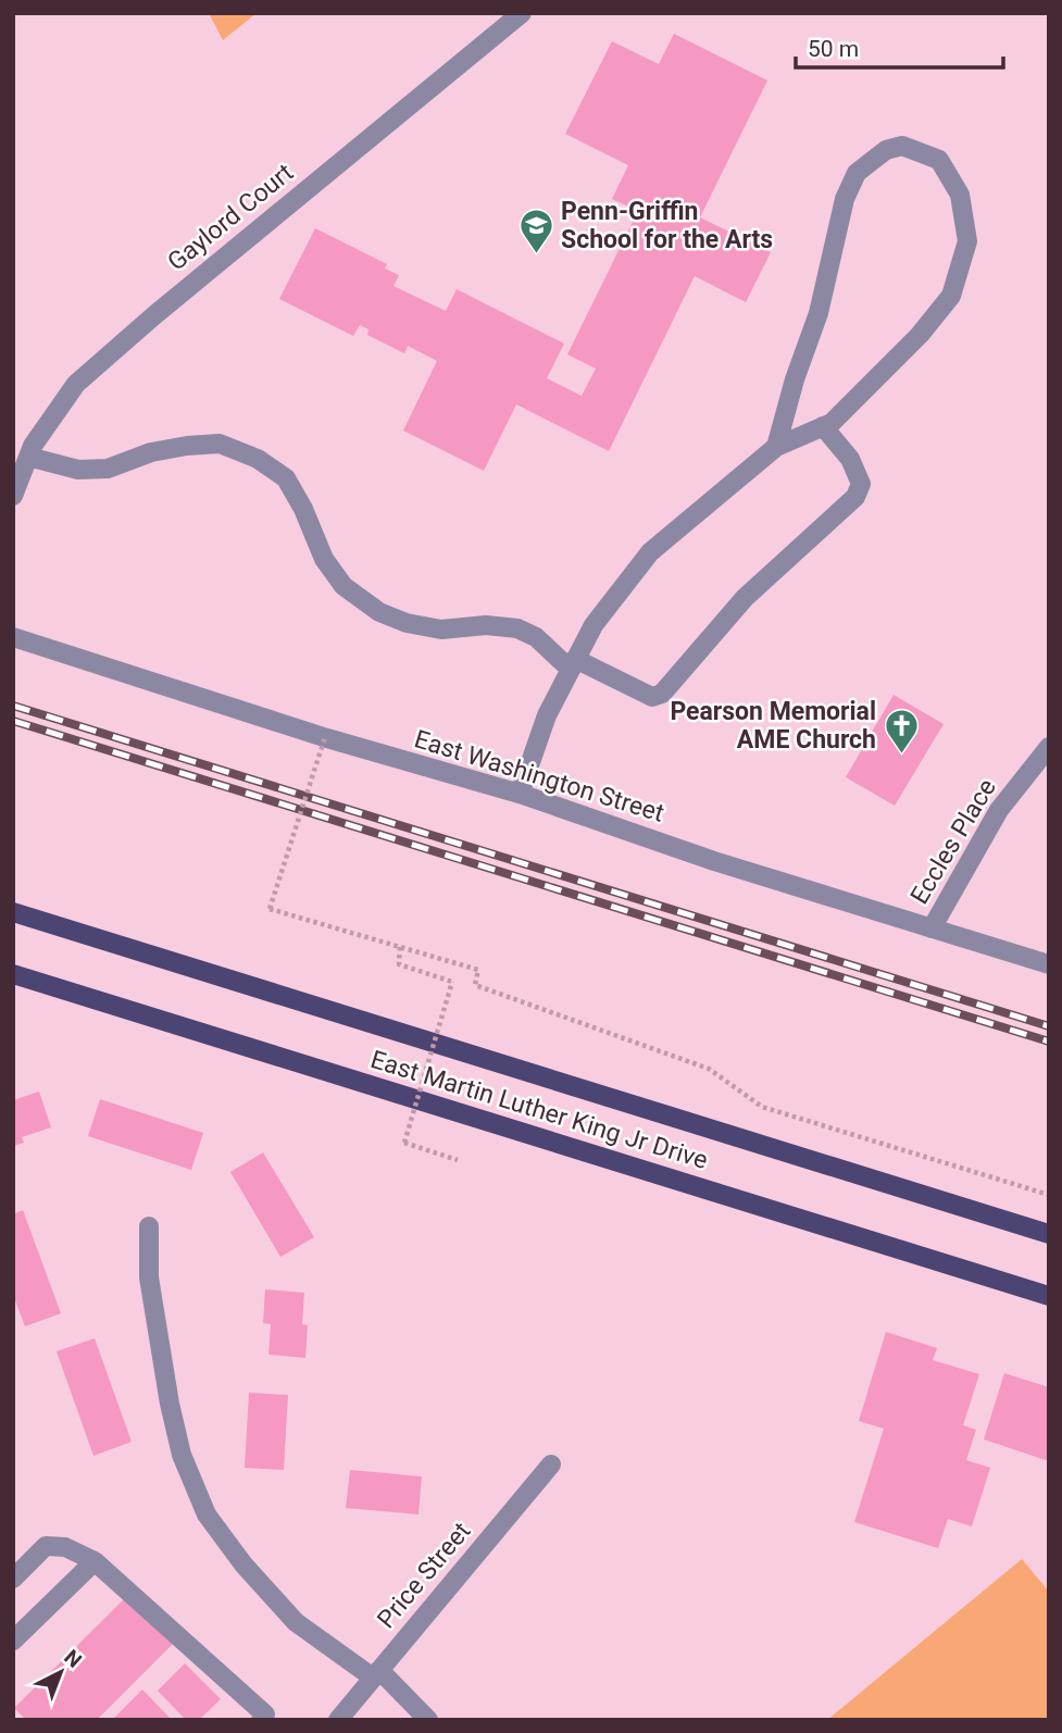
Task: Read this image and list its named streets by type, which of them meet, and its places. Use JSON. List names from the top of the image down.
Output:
{
  "streets": {
    "main road": ["East Martin Luther King Jr Drive"],
    "street": [
      "Gaylord Court",
      "East Washington Street",
      "Eccles Place",
      "Price Street"
    ]
  },
  "crossings": [
    ["East Washington Street", "Eccles Place"]
  ],
  "places": {
    "school or university": ["Penn-Griffin School for the Arts"],
    "church": ["Pearson Memorial AME Church"]
  },
  "scale_bar": "50 m",
  "north": "top right"
}
